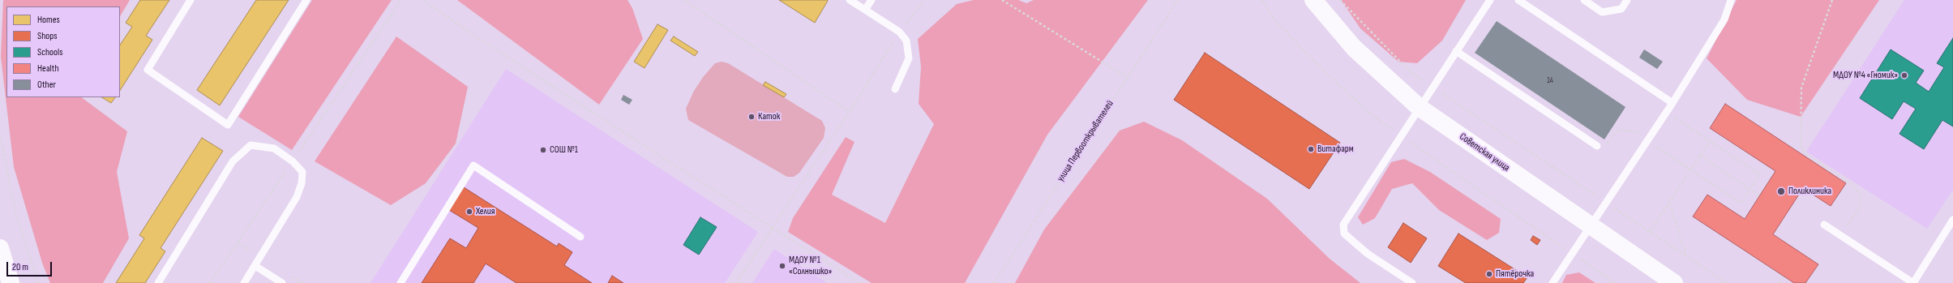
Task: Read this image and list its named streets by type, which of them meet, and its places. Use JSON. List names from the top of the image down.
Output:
{
  "streets": {
    "street": ["Советская улица"],
    "path": ["улица Первооткрывателей"]
  },
  "places": [
    "МДОУ №4 «Гномик»",
    "Каток",
    "Витафарм",
    "СОШ №1",
    "Поликлиника",
    "Хелия",
    "МДОУ №1 «Солнышко»",
    "Пятёрочка"
  ],
  "house_numbers": ["14"],
  "legend": [
    "Homes",
    "Shops",
    "Schools",
    "Health",
    "Other"
  ],
  "scale_bar": "20 m"
}
